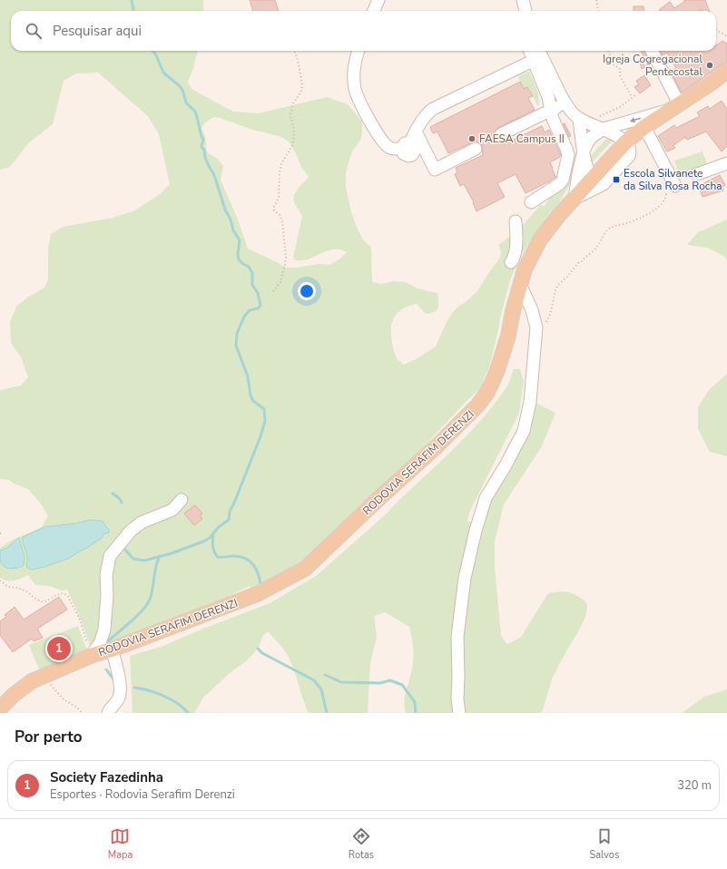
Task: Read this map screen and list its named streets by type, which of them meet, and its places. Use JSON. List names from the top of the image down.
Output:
{
  "streets": {
    "main road": ["RODOVIA SERAFIM DERENZI"]
  },
  "places": {
    "other": ["Igreja Cogregacional Pentecostal", "FAESA Campus II"],
    "transit": ["Escola Silvanete da Silva Rosa Rocha"]
  },
  "page": {
    "search": "Pesquisar aqui",
    "pins": "1",
    "heading": "Por perto",
    "list": [
      {
        "mark": "1",
        "name": "Society Fazedinha",
        "note": "Esportes · Rodovia Serafim Derenzi",
        "value": "320 m"
      }
    ],
    "nav": ["Mapa", "Rotas", "Salvos"]
  }
}
